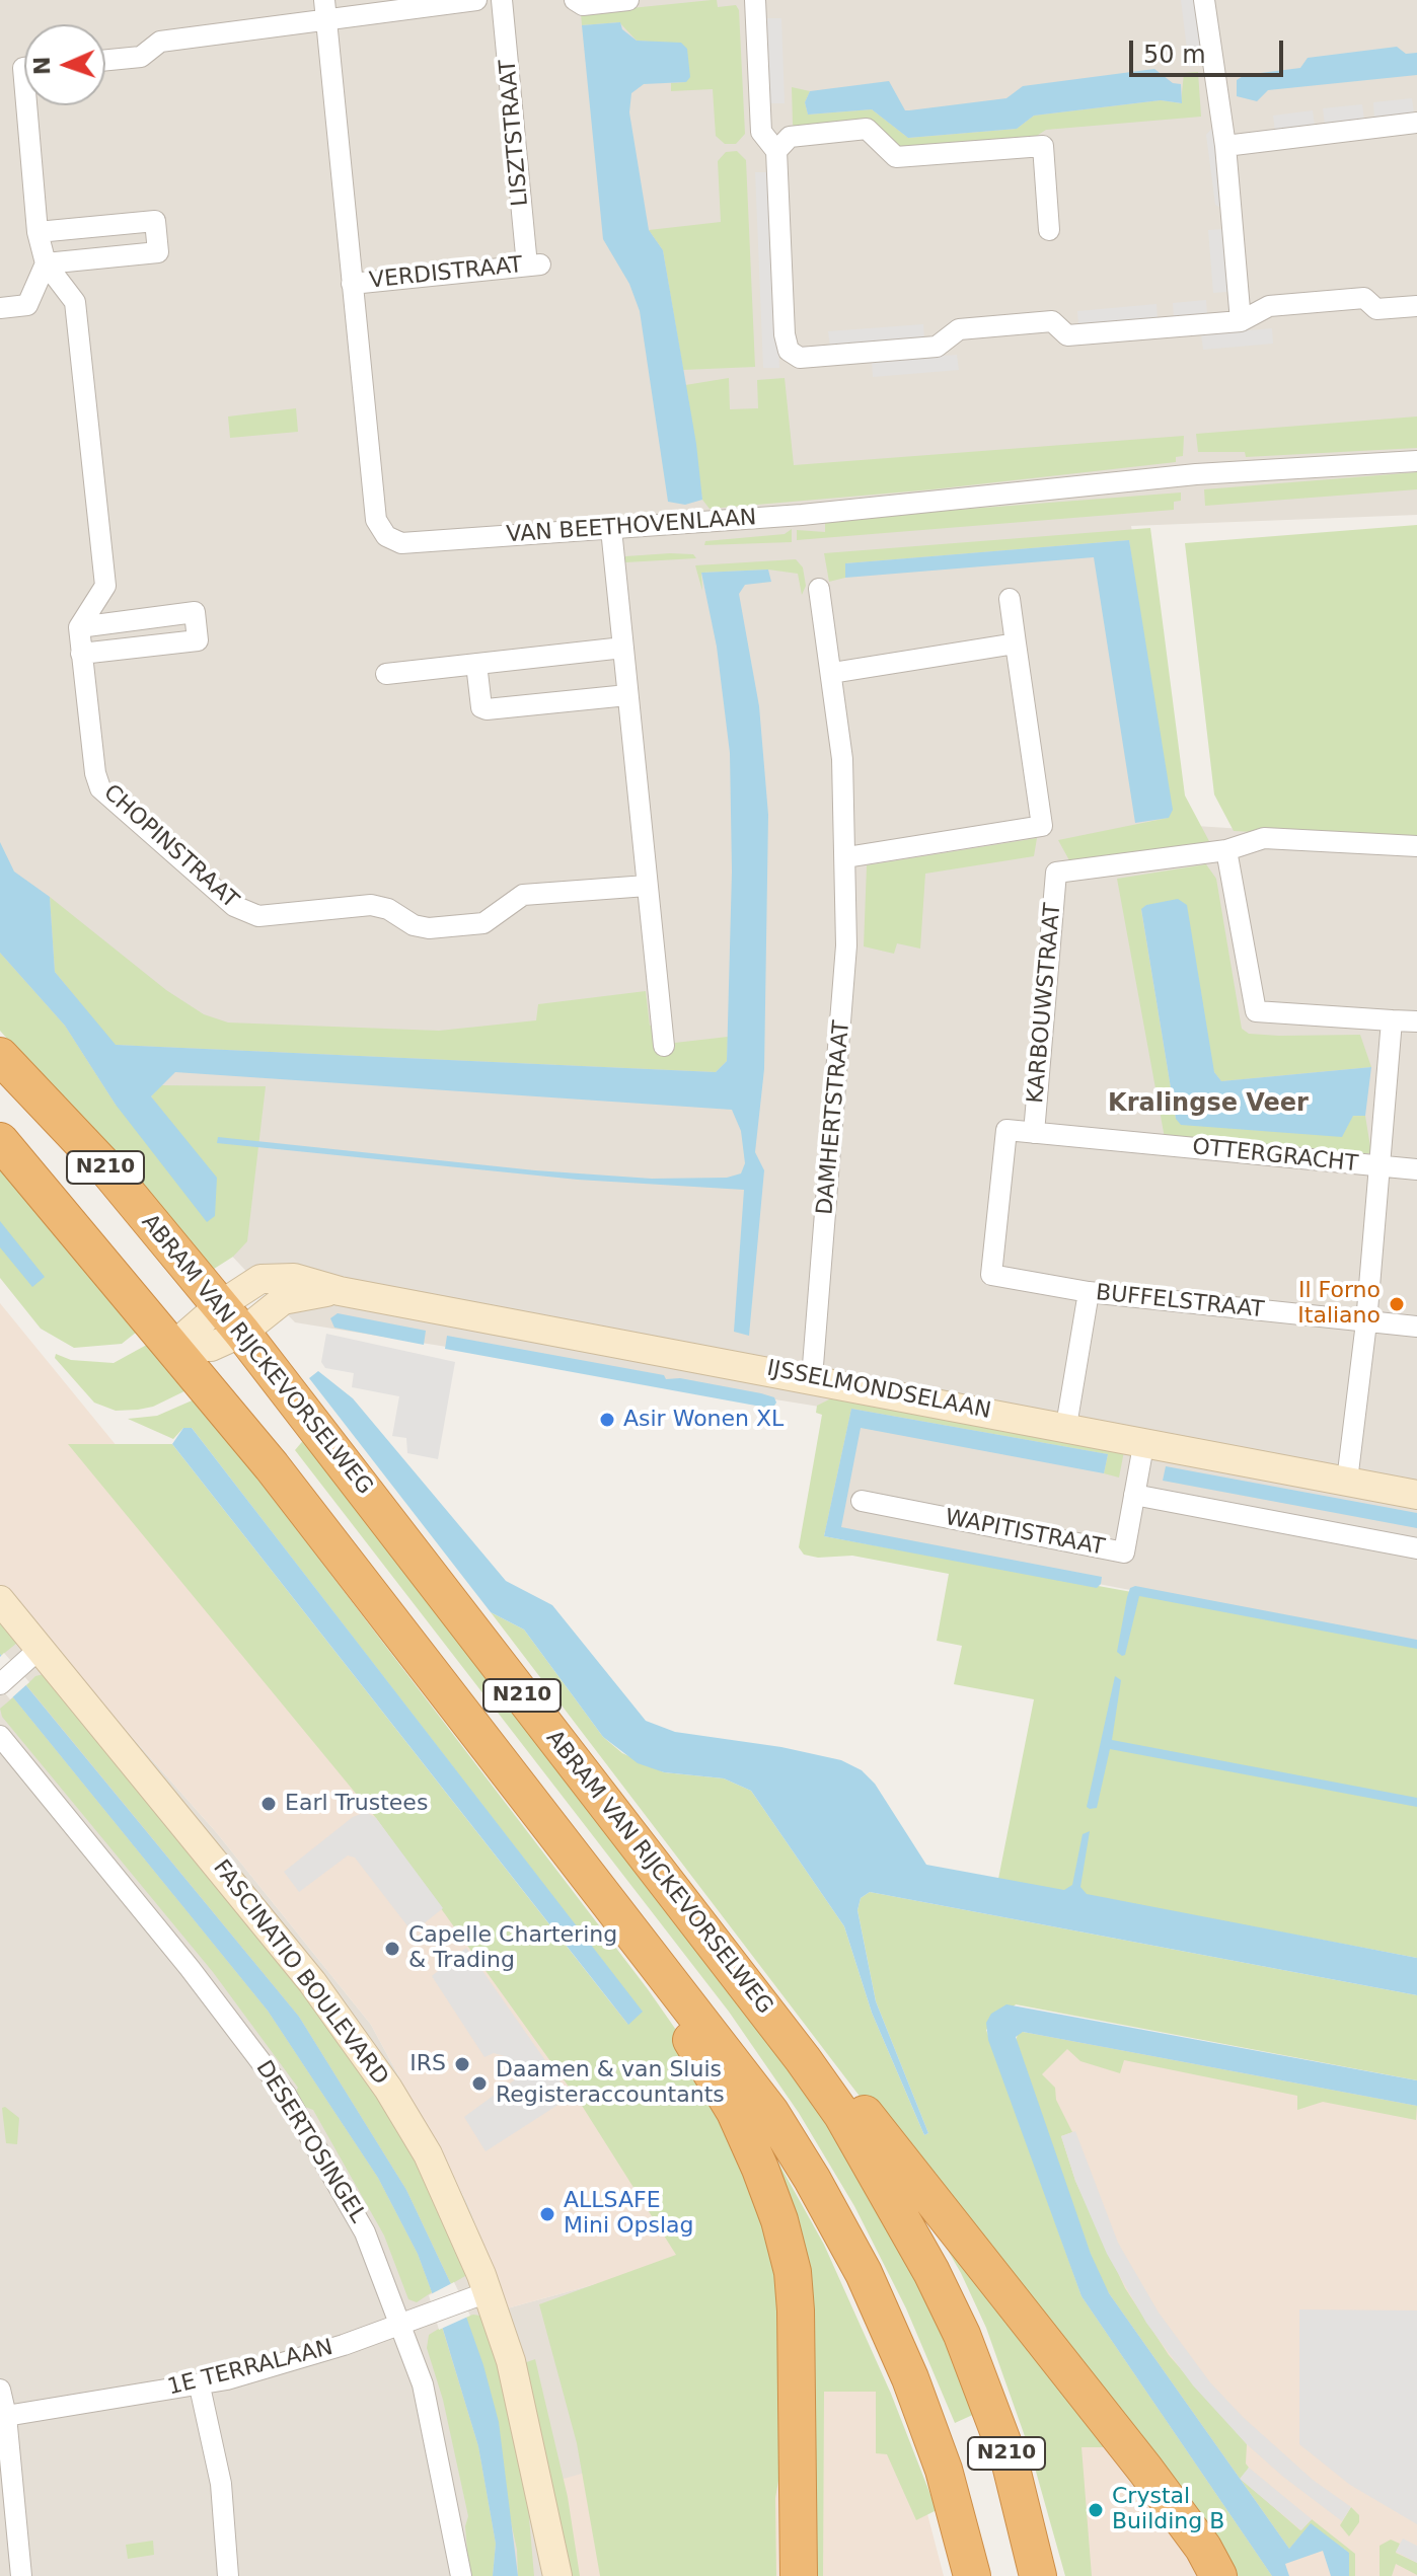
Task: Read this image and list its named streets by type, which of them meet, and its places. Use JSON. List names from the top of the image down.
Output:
{
  "streets": {
    "highway": ["N210", "ABRAM VAN RIJCKEVORSELWEG"],
    "street": [
      "LISZTSTRAAT",
      "VERDISTRAAT",
      "VAN BEETHOVENLAAN",
      "CHOPINSTRAAT",
      "KARBOUWSTRAAT",
      "DAMHERTSTRAAT",
      "OTTERGRACHT",
      "BUFFELSTRAAT",
      "IJSSELMONDSELAAN",
      "WAPITISTRAAT",
      "FASCINATIO BOULEVARD",
      "DESERTOSINGEL",
      "1E TERRALAAN"
    ]
  },
  "crossings": [
    ["LISZTSTRAAT", "VERDISTRAAT"],
    ["VERDISTRAAT", "VAN BEETHOVENLAAN"],
    ["KARBOUWSTRAAT", "OTTERGRACHT"],
    ["KARBOUWSTRAAT", "BUFFELSTRAAT"],
    ["DAMHERTSTRAAT", "IJSSELMONDSELAAN"],
    ["N210", "IJSSELMONDSELAAN"],
    ["ABRAM VAN RIJCKEVORSELWEG", "IJSSELMONDSELAAN"],
    ["IJSSELMONDSELAAN", "WAPITISTRAAT"],
    ["FASCINATIO BOULEVARD", "1E TERRALAAN"],
    ["DESERTOSINGEL", "1E TERRALAAN"]
  ],
  "districts": ["Kralingse Veer"],
  "places": [
    "Il Forno Italiano",
    "Asir Wonen XL",
    "Earl Trustees",
    "Capelle Chartering & Trading",
    "IRS",
    "Daamen & van Sluis Registeraccountants",
    "ALLSAFE Mini Opslag",
    "Crystal Building B"
  ],
  "scale_bar": "50 m",
  "north": "left"
}
